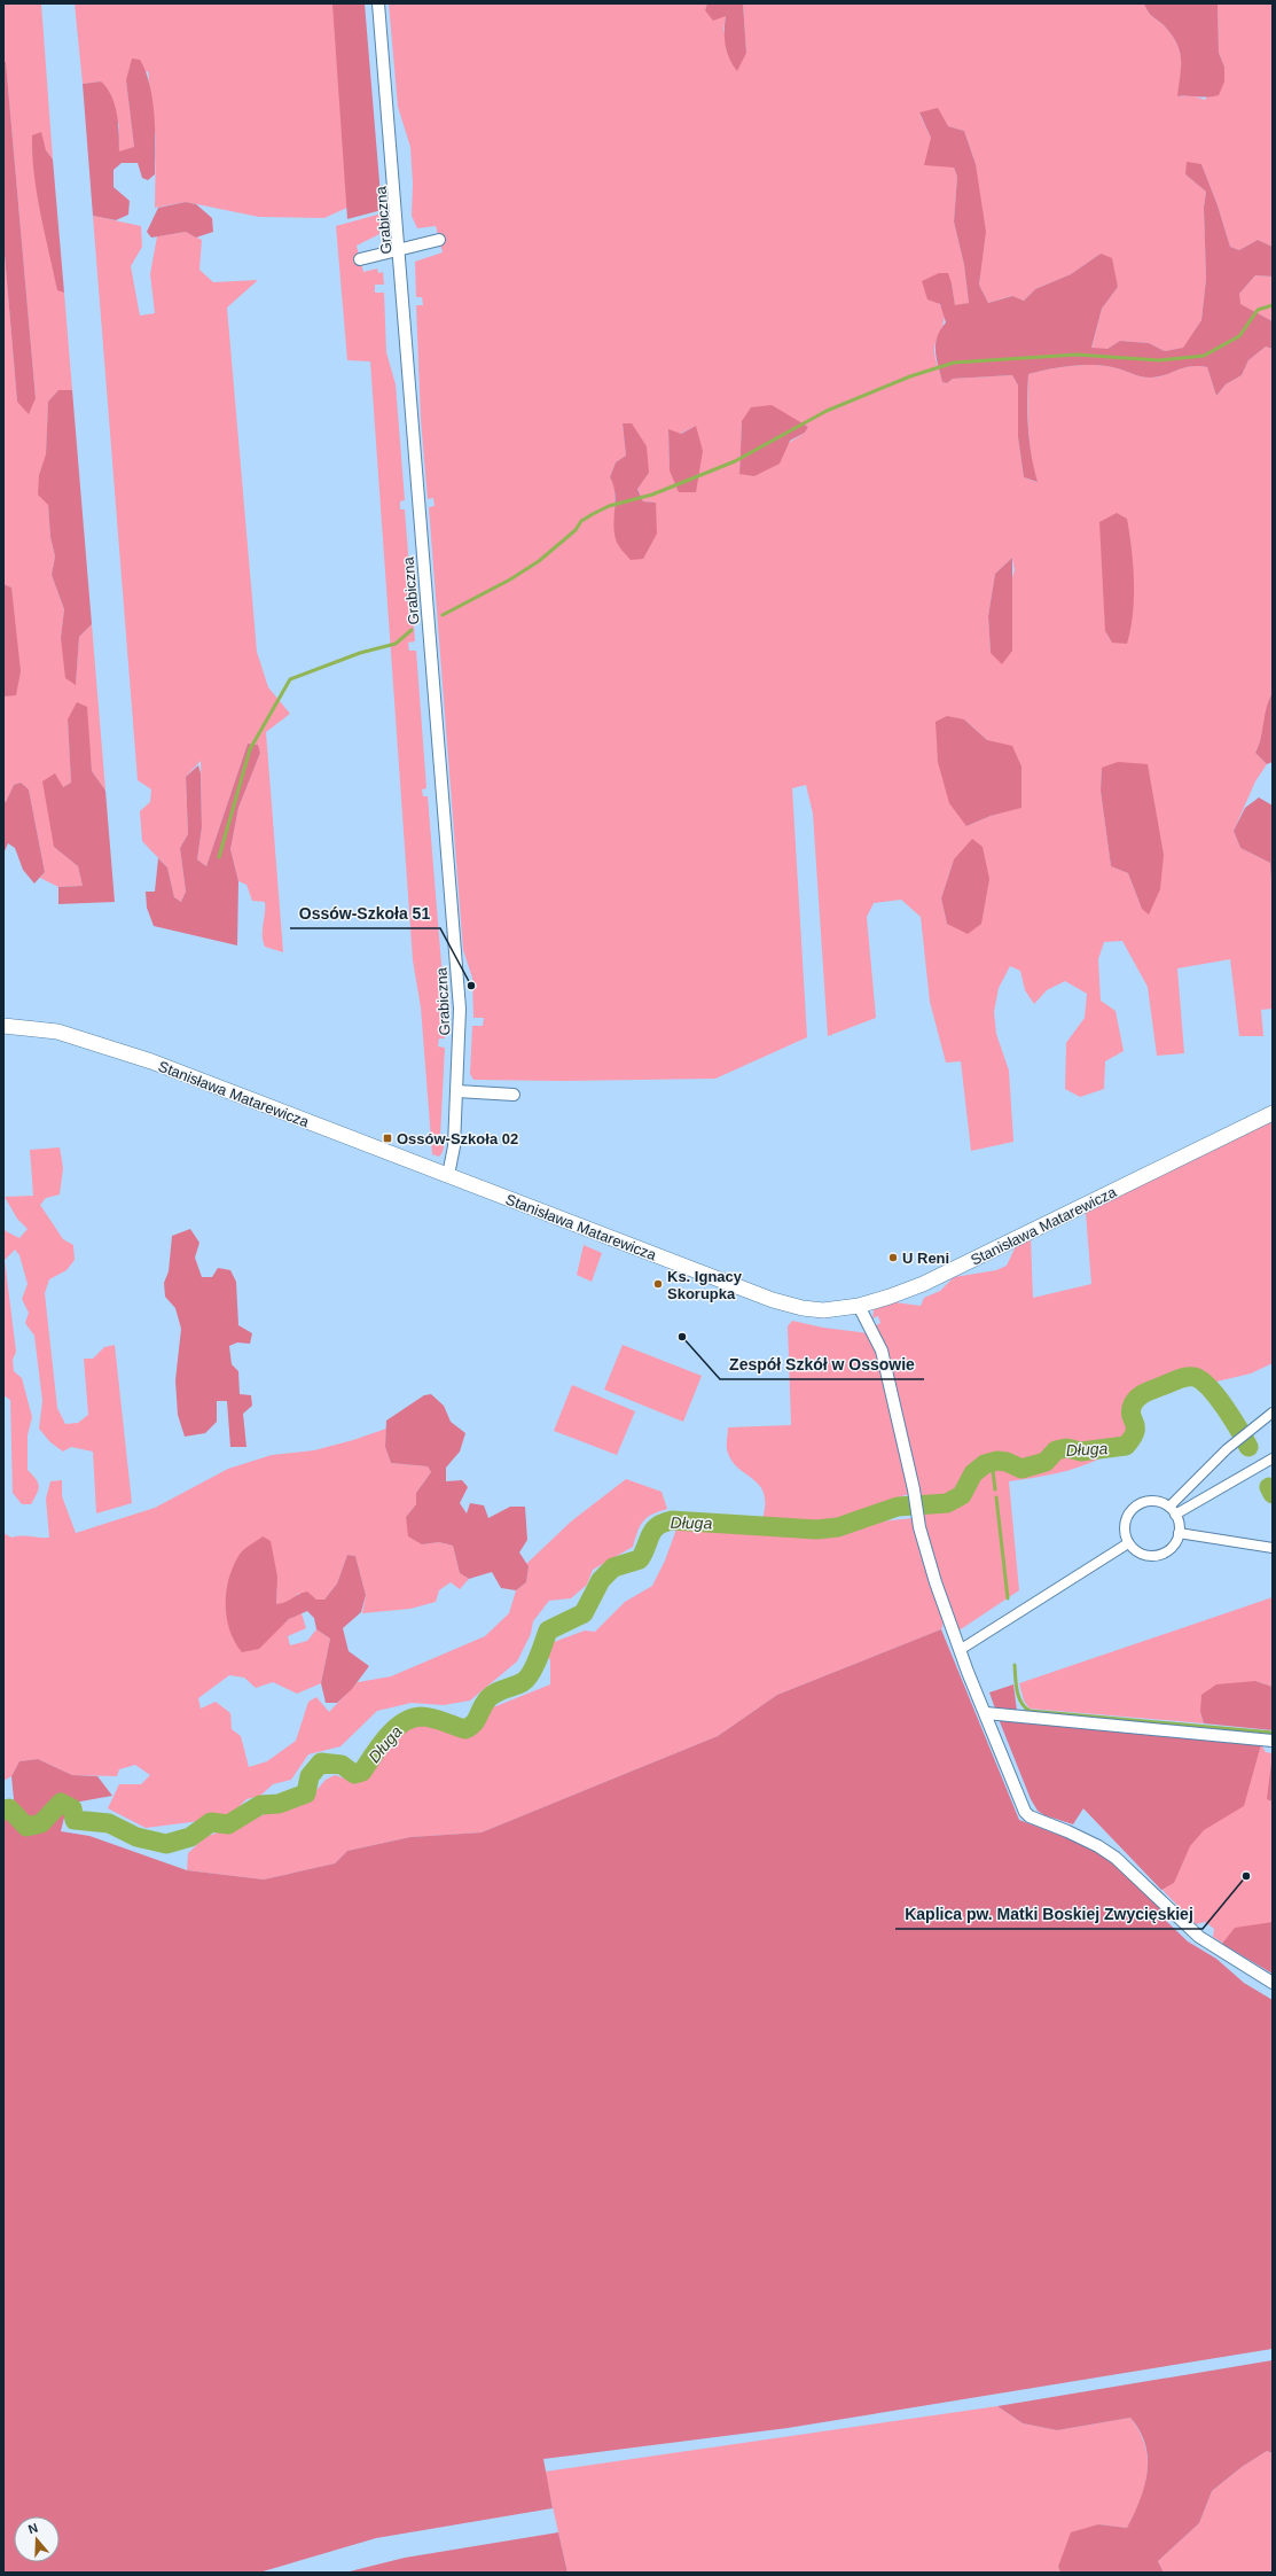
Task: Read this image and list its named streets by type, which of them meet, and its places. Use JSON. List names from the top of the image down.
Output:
{
  "streets": {
    "street": ["Grabiczna", "Stanisława Matarewicza"]
  },
  "crossings": [
    ["Grabiczna", "Stanisława Matarewicza"]
  ],
  "water": ["Długa"],
  "places": {
    "other": [
      "Ossów-Szkoła 51",
      "U Reni",
      "Ks. Ignacy Skorupka",
      "Zespół Szkół w Ossowie",
      "Kaplica pw. Matki Boskiej Zwycięskiej"
    ],
    "transit": ["Ossów-Szkoła 02"]
  },
  "north": "top"
}
